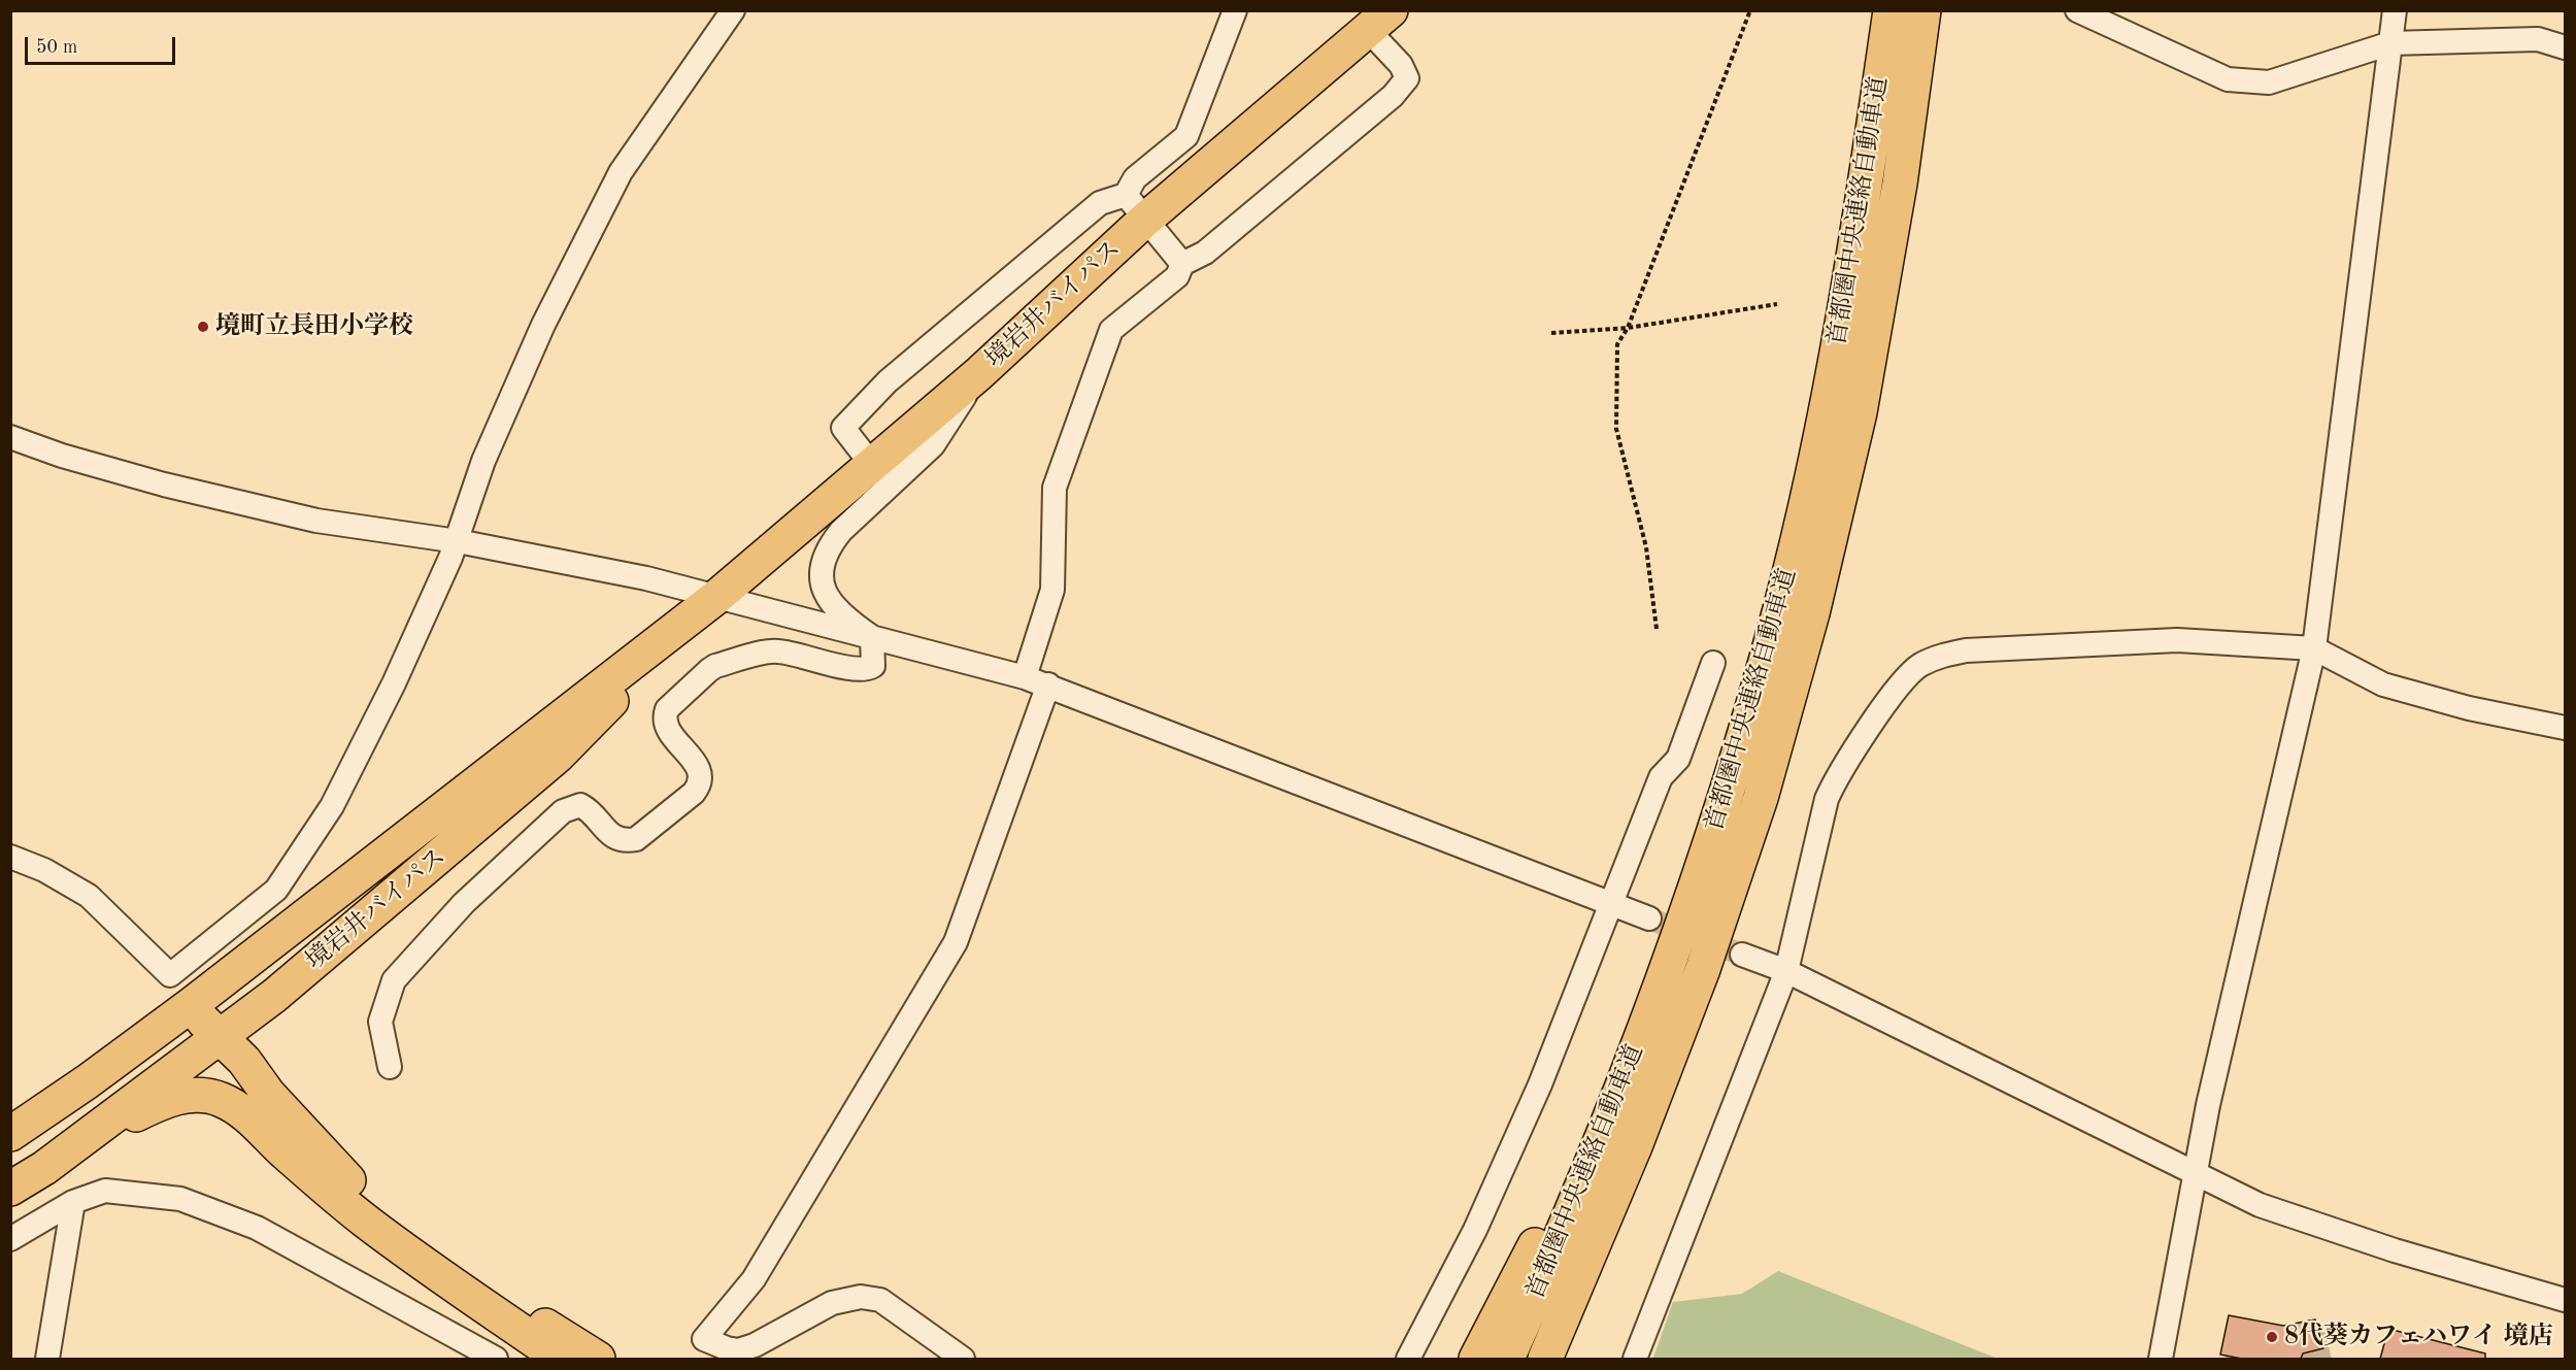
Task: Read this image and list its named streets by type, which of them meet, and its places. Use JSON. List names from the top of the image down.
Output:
{
  "streets": {
    "highway": ["首都圏中央連絡自動車道", "境岩井バイパス"]
  },
  "places": ["境町立長田小学校", "8代葵カフェハワイ 境店"],
  "scale_bar": "50 m"
}
